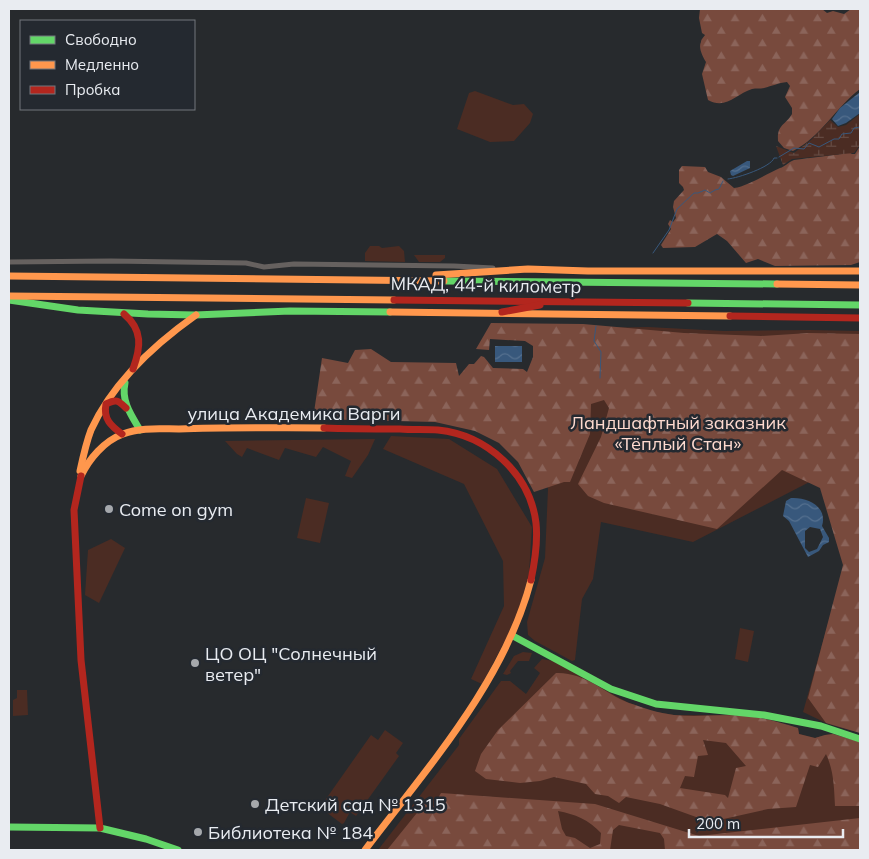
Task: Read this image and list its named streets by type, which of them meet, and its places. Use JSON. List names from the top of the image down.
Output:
{
  "streets": {
    "main road": ["МКАД, 44-й километр", "улица Академика Варги"]
  },
  "parks": ["Ландшафтный заказник «Тёплый Стан»"],
  "places": [
    "Come on gym",
    "ЦО ОЦ \"Солнечный ветер\"",
    "Детский сад № 1315",
    "Библиотека № 184"
  ],
  "legend": ["Свободно", "Медленно", "Пробка"],
  "scale_bar": "200 m"
}
